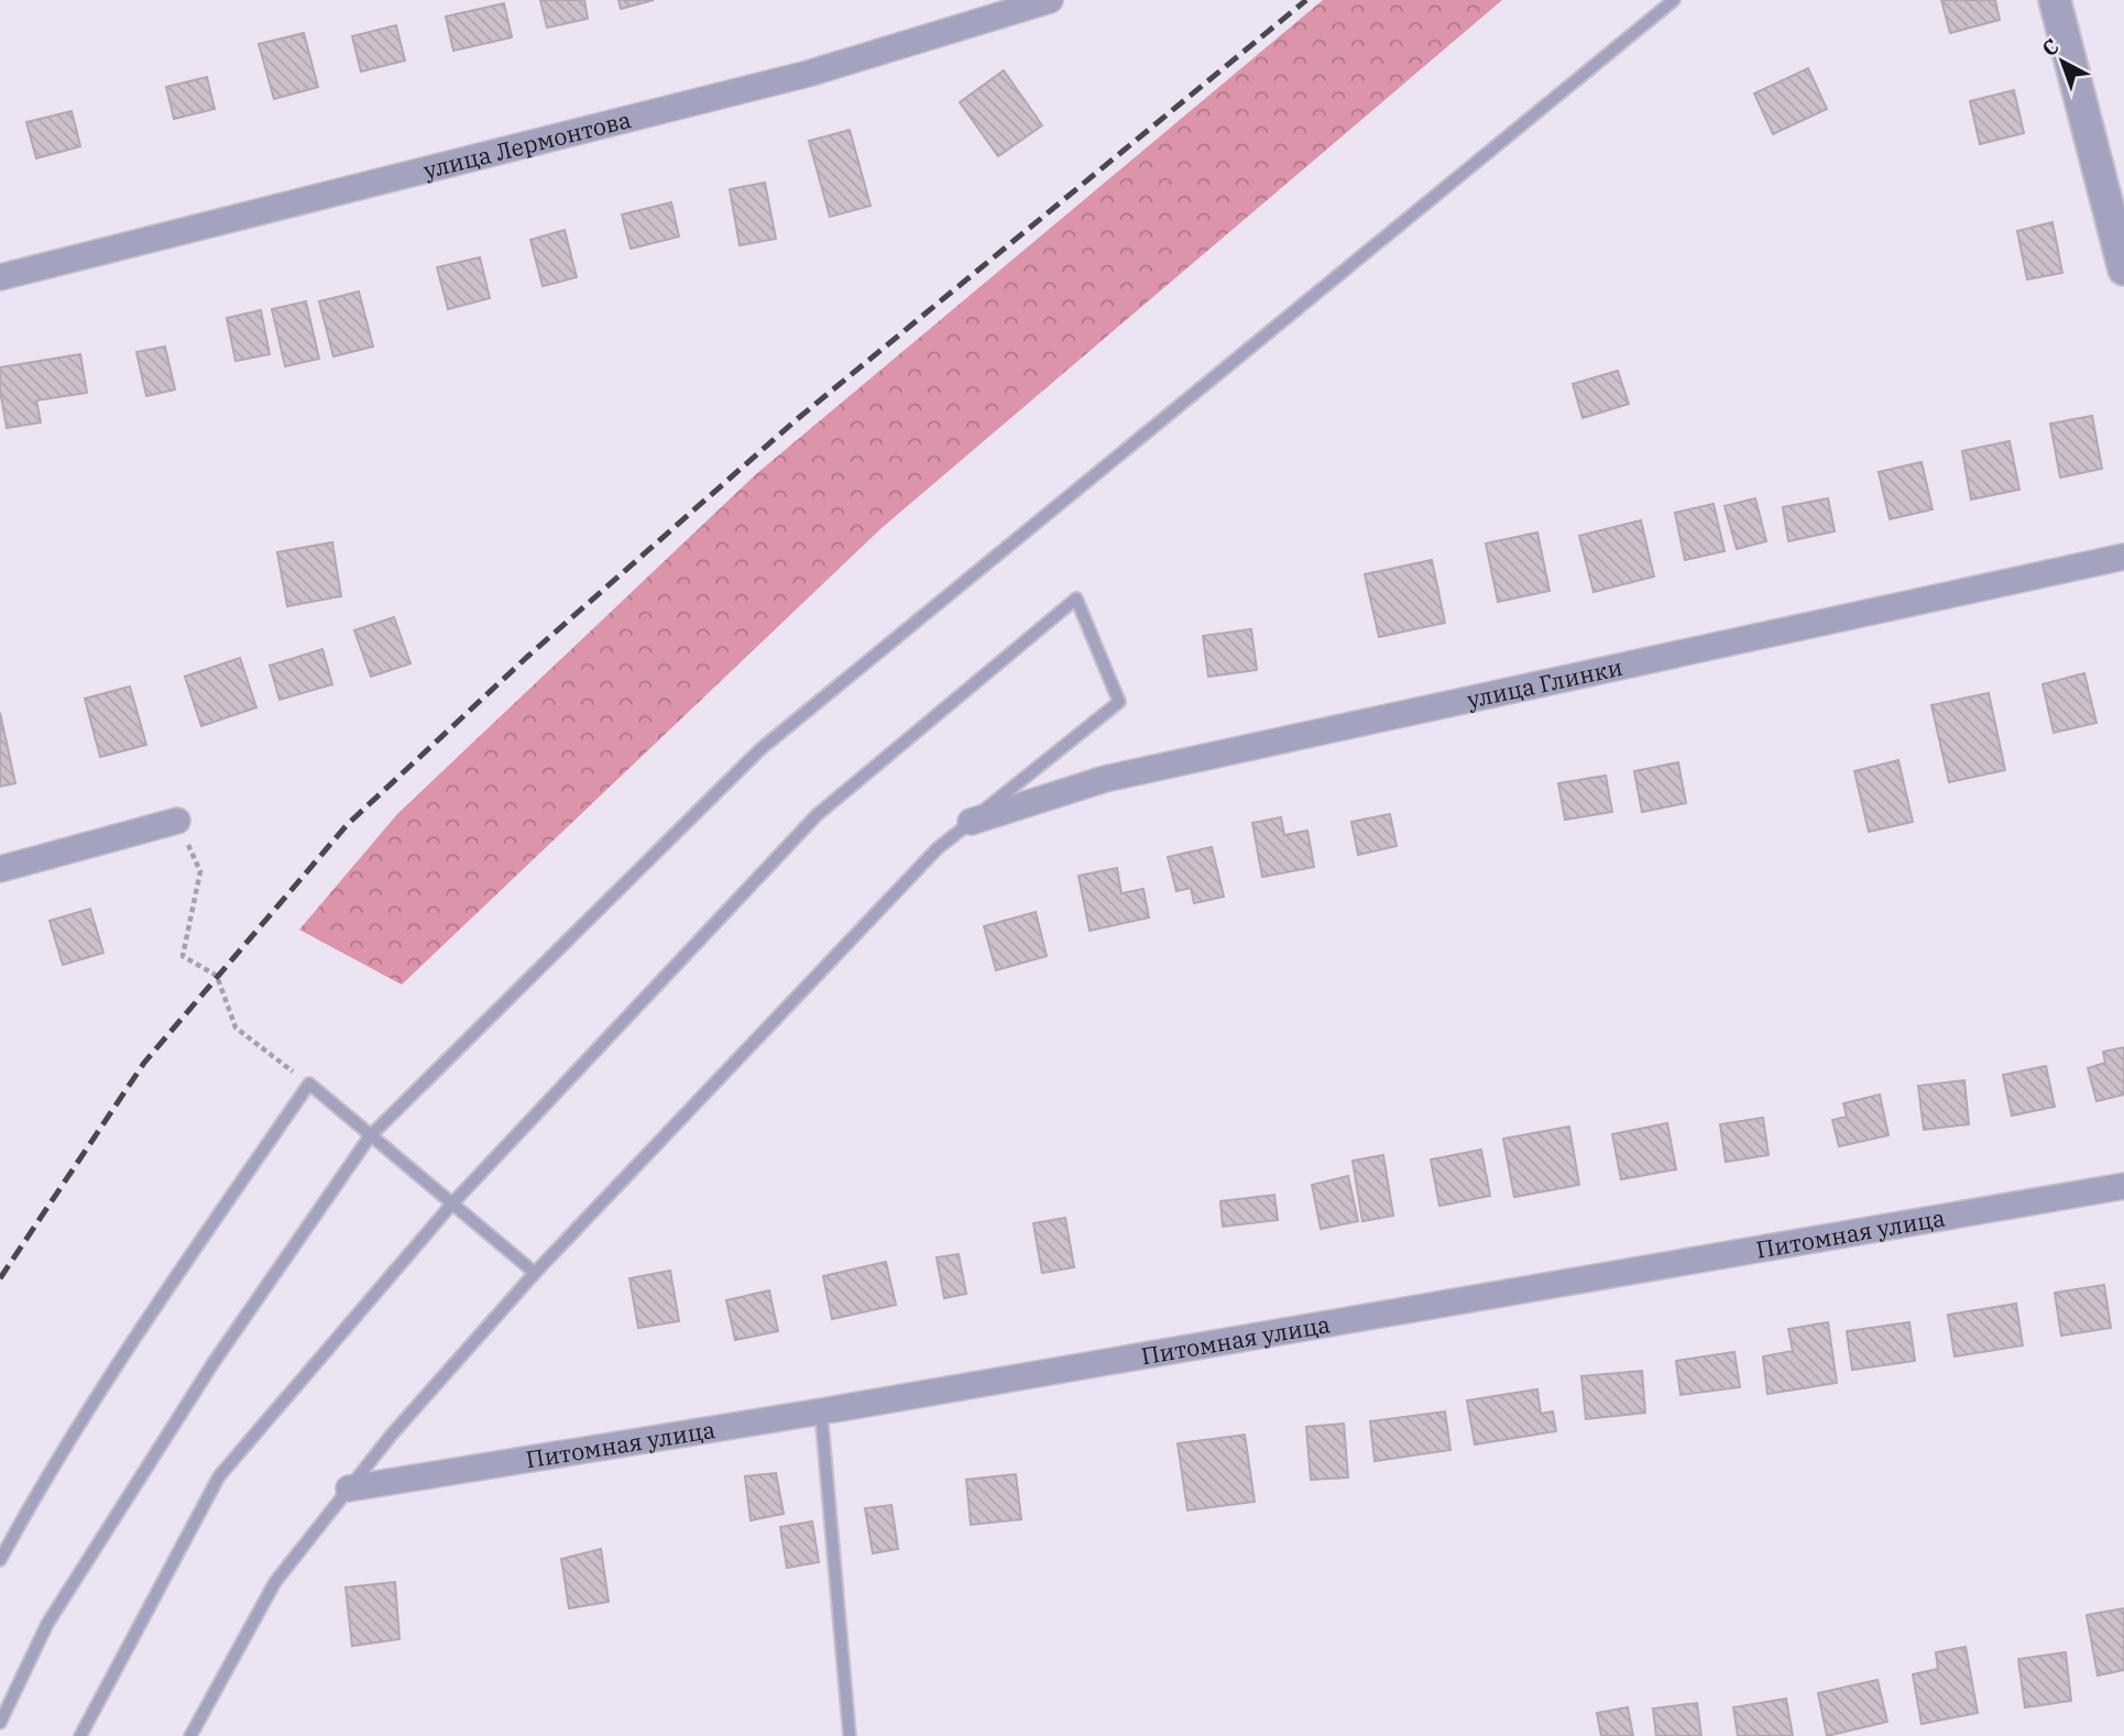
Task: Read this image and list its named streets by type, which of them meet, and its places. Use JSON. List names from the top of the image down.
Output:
{
  "streets": {
    "street": ["улица Лермонтова", "улица Глинки", "Питомная улица"]
  },
  "north": "top left"
}
